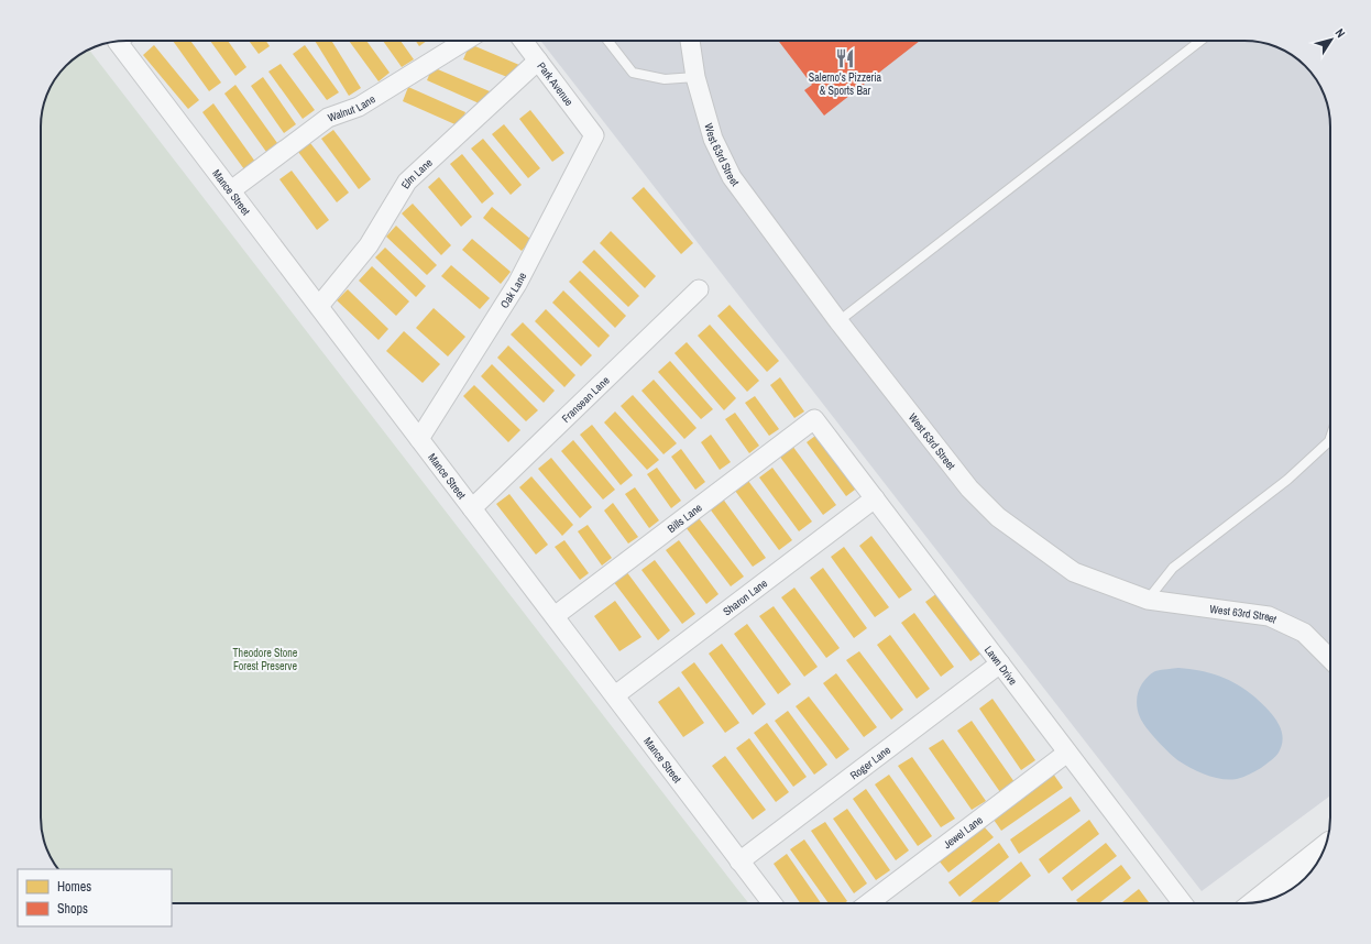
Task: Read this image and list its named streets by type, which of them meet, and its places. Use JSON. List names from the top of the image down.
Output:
{
  "streets": {
    "street": [
      "Park Avenue",
      "Walnut Lane",
      "West 63rd Street",
      "Elm Lane",
      "Mance Street",
      "Oak Lane",
      "Fransean Lane",
      "Bills Lane",
      "Sharon Lane",
      "Lawn Drive",
      "Roger Lane",
      "Jewel Lane"
    ]
  },
  "crossings": [
    ["Park Avenue", "Elm Lane"],
    ["Park Avenue", "Oak Lane"],
    ["Walnut Lane", "Mance Street"],
    ["Elm Lane", "Mance Street"],
    ["Mance Street", "Oak Lane"],
    ["Mance Street", "Fransean Lane"],
    ["Mance Street", "Bills Lane"],
    ["Mance Street", "Sharon Lane"],
    ["Mance Street", "Roger Lane"],
    ["Bills Lane", "Lawn Drive"],
    ["Sharon Lane", "Lawn Drive"],
    ["Lawn Drive", "Roger Lane"],
    ["Lawn Drive", "Jewel Lane"]
  ],
  "parks": ["Theodore Stone Forest Preserve"],
  "places": {
    "restaurant": ["Salerno's Pizzeria & Sports Bar"]
  },
  "legend": ["Homes", "Shops"],
  "north": "top right"
}
